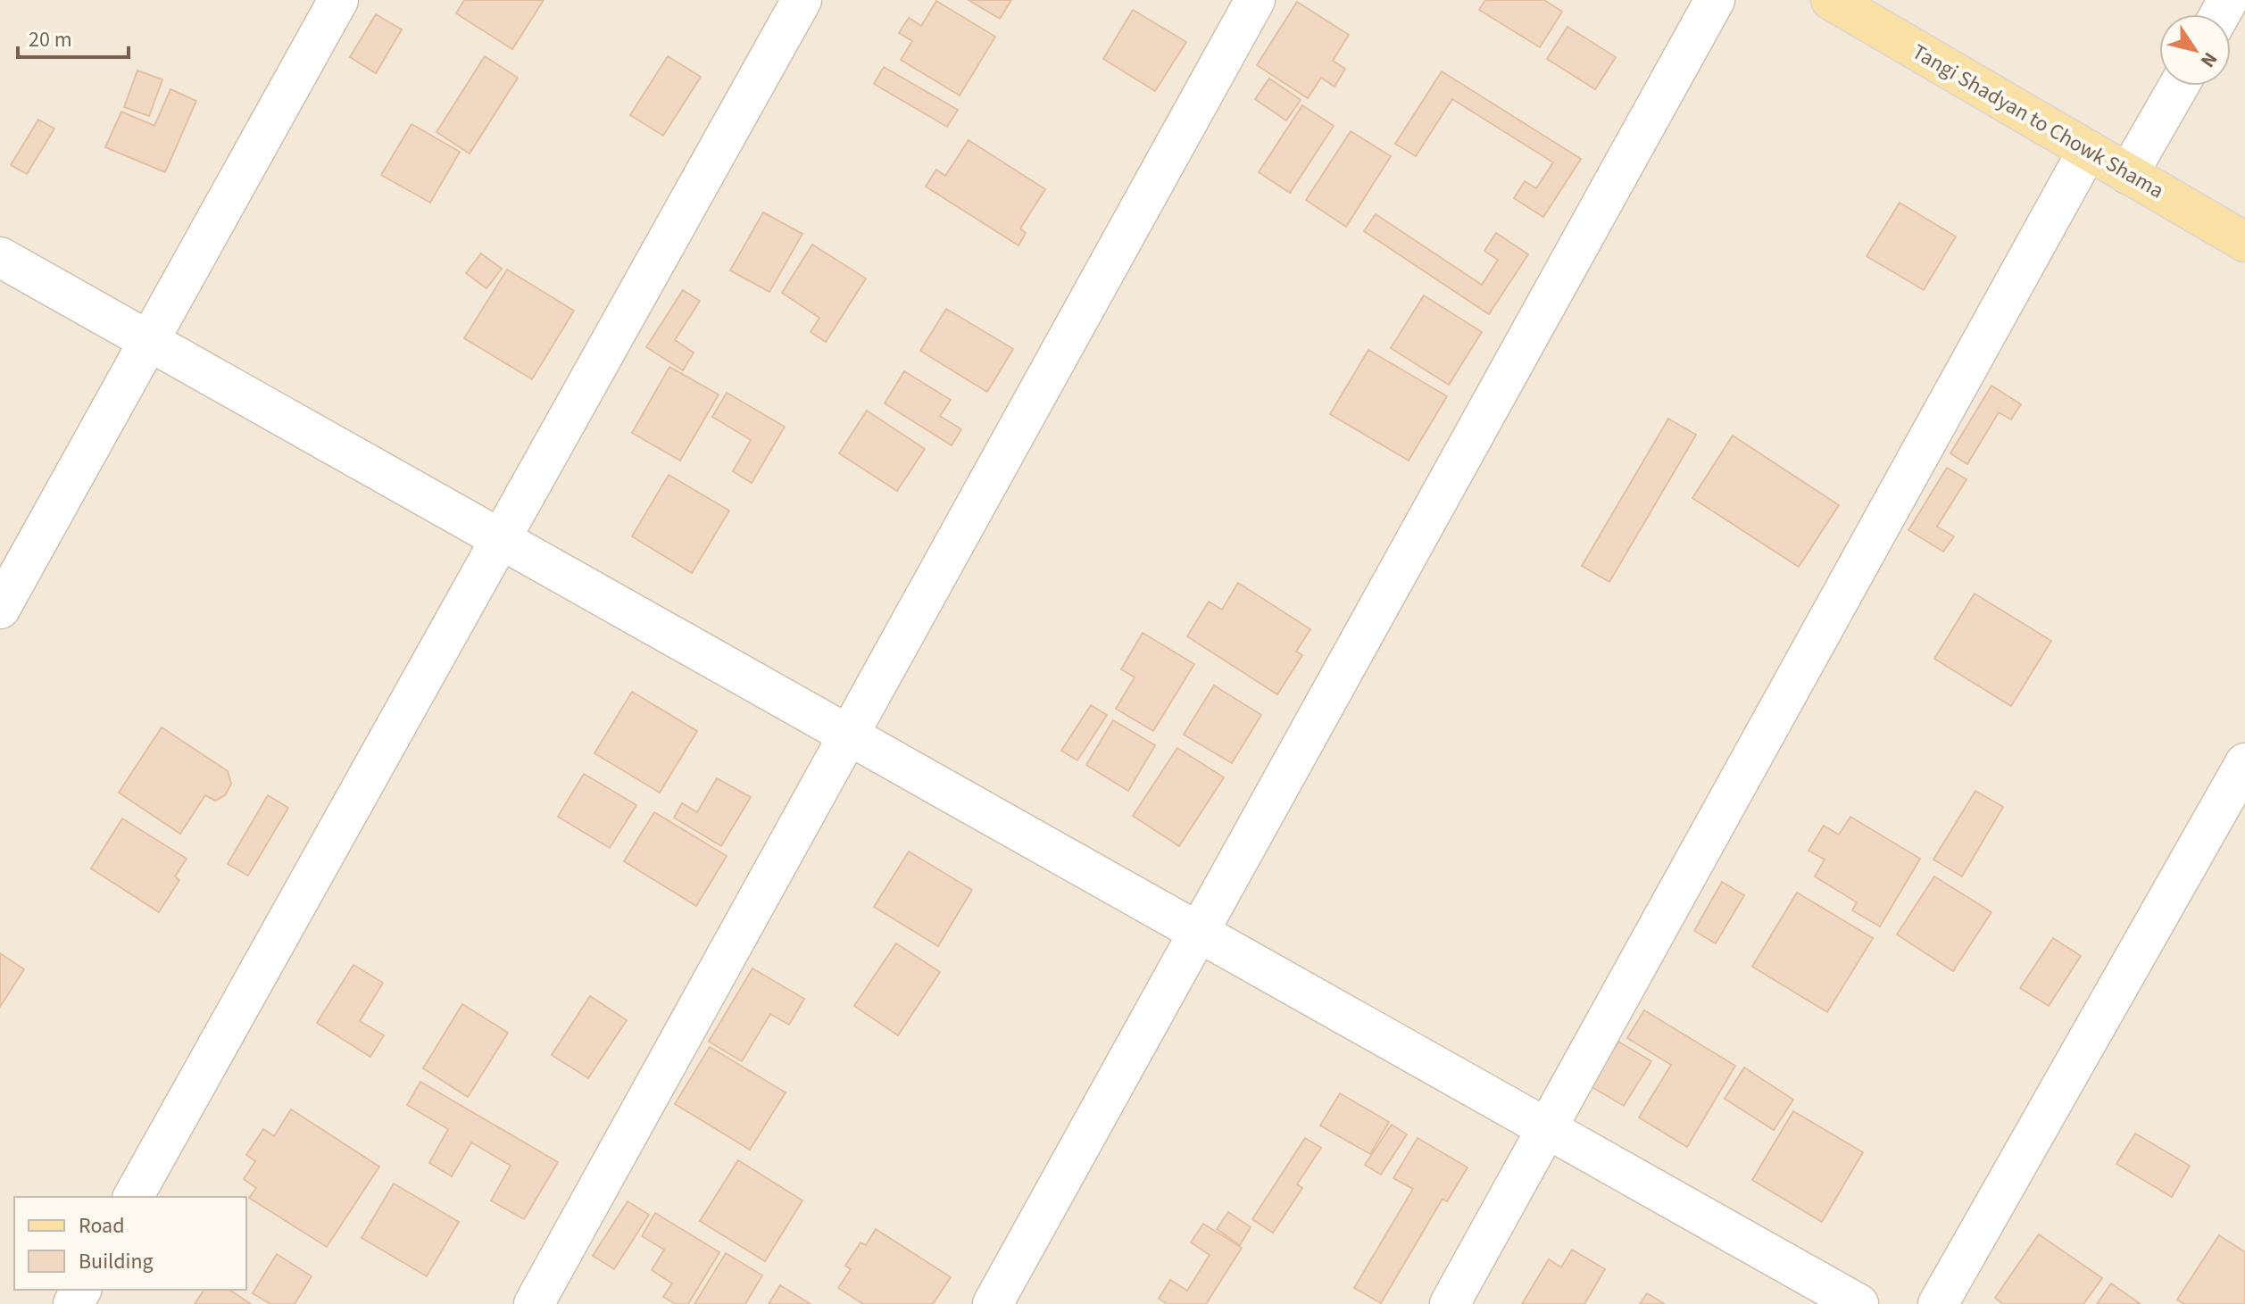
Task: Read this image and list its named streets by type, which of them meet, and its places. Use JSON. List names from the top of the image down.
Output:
{
  "streets": {
    "main road": ["Tangi Shadyan to Chowk Shama"]
  },
  "legend": ["Road", "Building"],
  "scale_bar": "20 m",
  "north": "bottom right"
}
